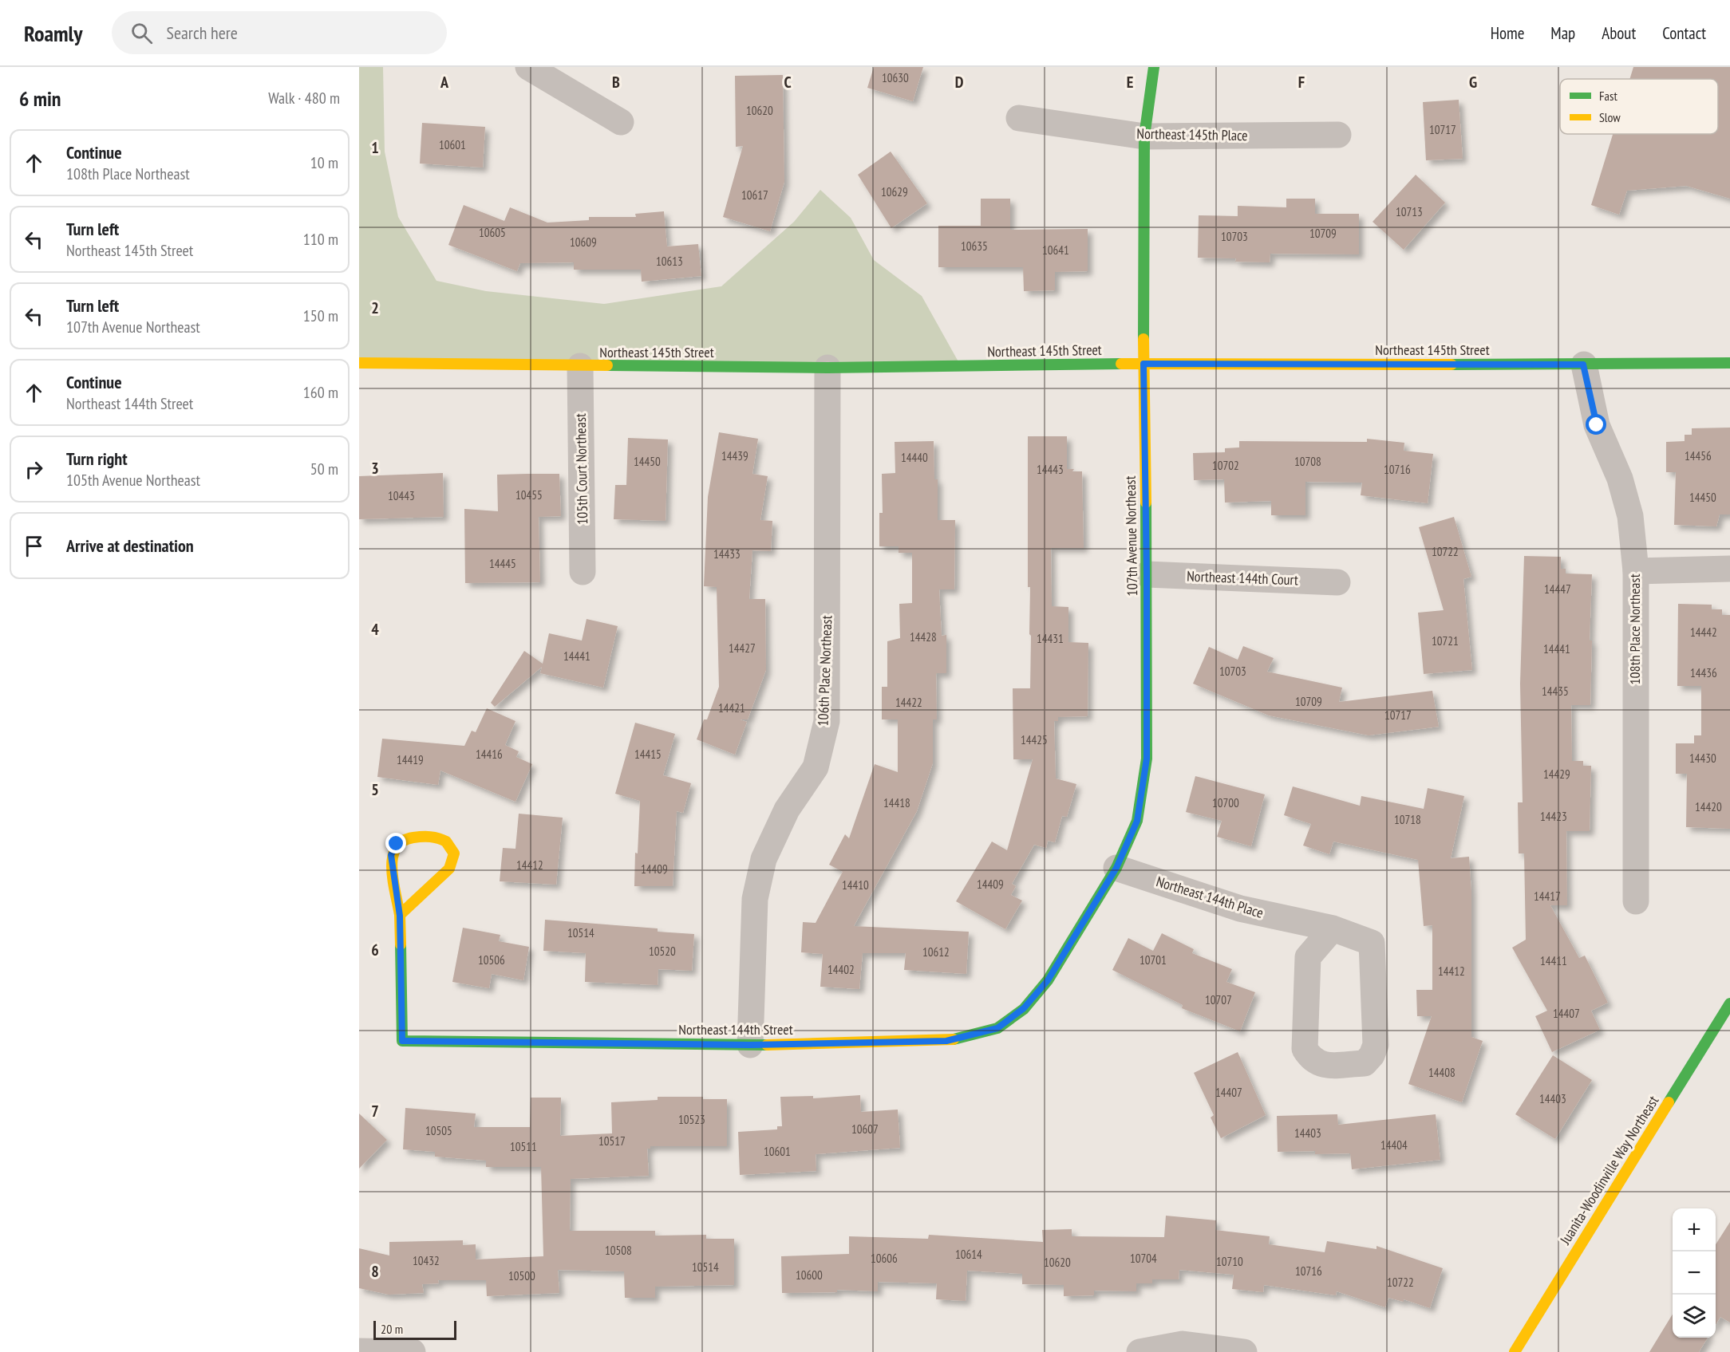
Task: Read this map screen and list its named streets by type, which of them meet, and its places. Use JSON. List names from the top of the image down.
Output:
{
  "streets": {
    "street": [
      "Northeast 145th Place",
      "Northeast 145th Street",
      "105th Court Northeast",
      "107th Avenue Northeast",
      "Northeast 144th Court",
      "108th Place Northeast",
      "106th Place Northeast",
      "Northeast 144th Place",
      "Northeast 144th Street",
      "Juanita-Woodinville Way Northeast"
    ]
  },
  "crossings": [
    ["Northeast 145th Place", "107th Avenue Northeast"],
    ["Northeast 145th Street", "105th Court Northeast"],
    ["Northeast 145th Street", "107th Avenue Northeast"],
    ["Northeast 145th Street", "108th Place Northeast"],
    ["Northeast 145th Street", "106th Place Northeast"],
    ["107th Avenue Northeast", "Northeast 144th Court"],
    ["107th Avenue Northeast", "Northeast 144th Place"],
    ["107th Avenue Northeast", "Northeast 144th Street"],
    ["106th Place Northeast", "Northeast 144th Street"]
  ],
  "house_numbers": [
    "10630",
    "10620",
    "10717",
    "10601",
    "10629",
    "10617",
    "10713",
    "10605",
    "10709",
    "10703",
    "10609",
    "10635",
    "10641",
    "10613",
    "14439",
    "14456",
    "14440",
    "14450",
    "10708",
    "10702",
    "14443",
    "10716",
    "10455",
    "10443",
    "14450",
    "10722",
    "14433",
    "14445",
    "14447",
    "14442",
    "14428",
    "14431",
    "10721",
    "14427",
    "14441",
    "14441",
    "10703",
    "14436",
    "14435",
    "10709",
    "14422",
    "14421",
    "10717",
    "14425",
    "14416",
    "14415",
    "14430",
    "14419",
    "14429",
    "14418",
    "10700",
    "14420",
    "14423",
    "10718",
    "14412",
    "14409",
    "14409",
    "14410",
    "14417",
    "10514",
    "10520",
    "10612",
    "10506",
    "10701",
    "14411",
    "14402",
    "14412",
    "10707",
    "14407",
    "14408",
    "14407",
    "14403",
    "10523",
    "10607",
    "10505",
    "14403",
    "10517",
    "14404",
    "10511",
    "10601",
    "10508",
    "10614",
    "10606",
    "10704",
    "10432",
    "10710",
    "10620",
    "10514",
    "10716",
    "10600",
    "10500",
    "10722"
  ],
  "legend": ["Fast", "Slow"],
  "scale_bar": "20 m",
  "page": {
    "header": "Roamly",
    "search": "Search here",
    "nav": [
      "Home",
      "Map",
      "About",
      "Contact"
    ],
    "heading": ["6 min", "Walk · 480 m"],
    "list": [
      ["Continue", "108th Place Northeast", "10 m"],
      ["Turn left", "Northeast 145th Street", "110 m"],
      ["Turn left", "107th Avenue Northeast", "150 m"],
      ["Continue", "Northeast 144th Street", "160 m"],
      ["Turn right", "105th Avenue Northeast", "50 m"],
      "Arrive at destination"
    ],
    "map_buttons": ["+", "−"],
    "scale": "20 m"
  },
  "grid": {
    "columns": [
      "A",
      "B",
      "C",
      "D",
      "E",
      "F",
      "G"
    ],
    "rows": [
      "1",
      "2",
      "3",
      "4",
      "5",
      "6",
      "7",
      "8"
    ]
  }
}
